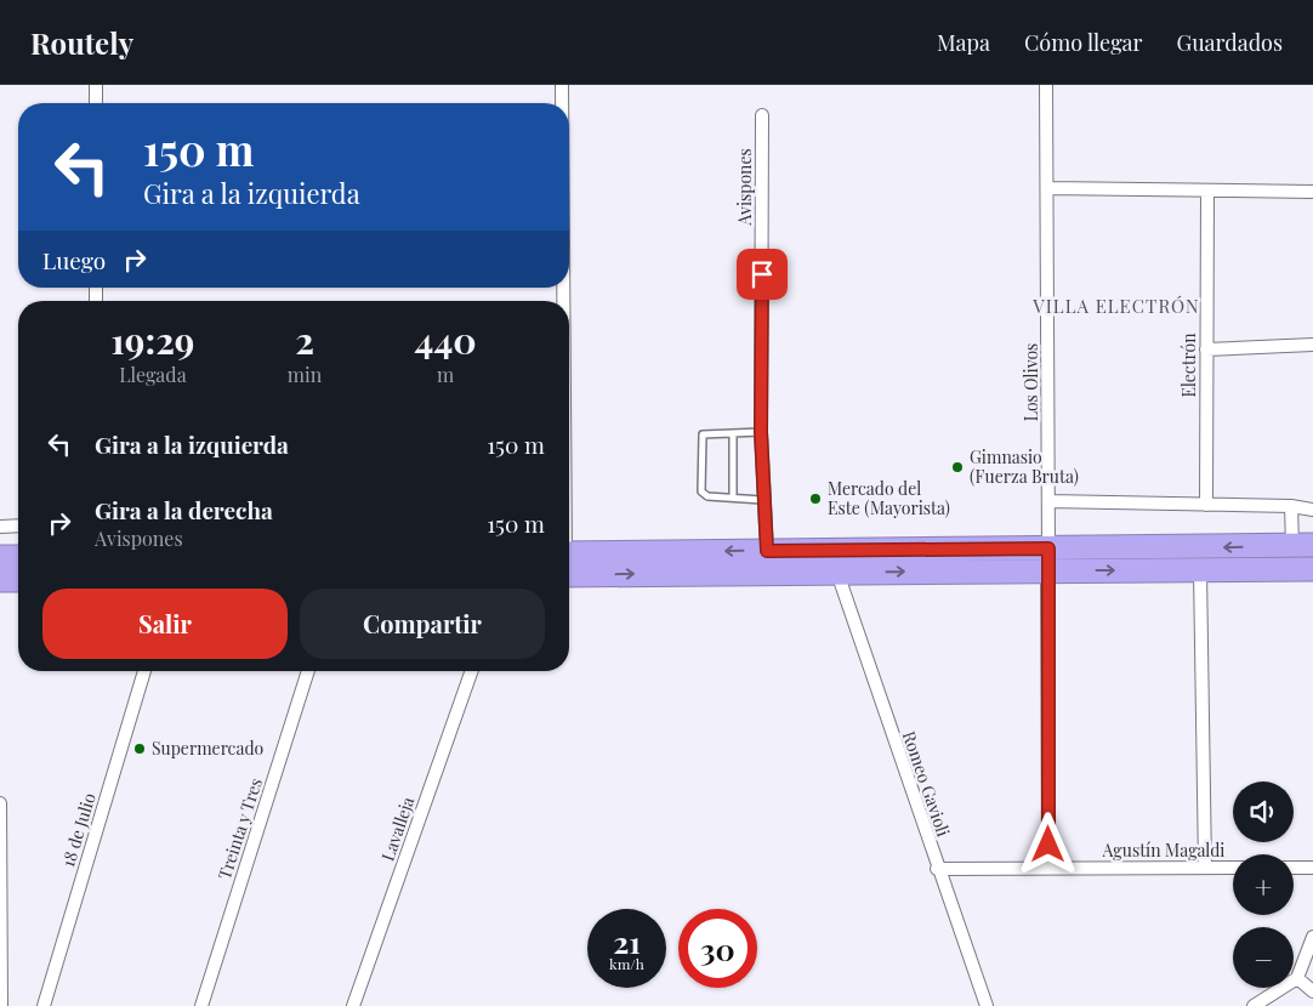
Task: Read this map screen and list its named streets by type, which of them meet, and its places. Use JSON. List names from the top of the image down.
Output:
{
  "streets": {
    "street": [
      "Avispones",
      "Electrón",
      "Los Olivos",
      "Romeo Gavioli",
      "Treinta y Tres",
      "Lavalleja",
      "18 de Julio",
      "Agustín Magaldi"
    ]
  },
  "crossings": [
    ["Los Olivos", "Agustín Magaldi"],
    ["Romeo Gavioli", "Agustín Magaldi"]
  ],
  "districts": ["VILLA ELECTRÓN"],
  "places": ["Gimnasio (Fuerza Bruta)", "Mercado del Este (Mayorista)", "Supermercado"],
  "page": {
    "header": "Routely",
    "nav": ["Mapa", "Cómo llegar", "Guardados"],
    "turn": ["150 m", "Gira a la izquierda"],
    "then": "Luego",
    "eta": [
      "19:29",
      "Llegada",
      "2",
      "min",
      "440",
      "m"
    ],
    "list": [
      {
        "name": "Gira a la izquierda",
        "value": "150 m"
      },
      {
        "name": "Gira a la derecha",
        "note": "Avispones",
        "value": "150 m"
      }
    ],
    "buttons": ["Salir", "Compartir"],
    "map_buttons": ["+", "−"],
    "speed": "21 km/h",
    "limit": "30"
  }
}
